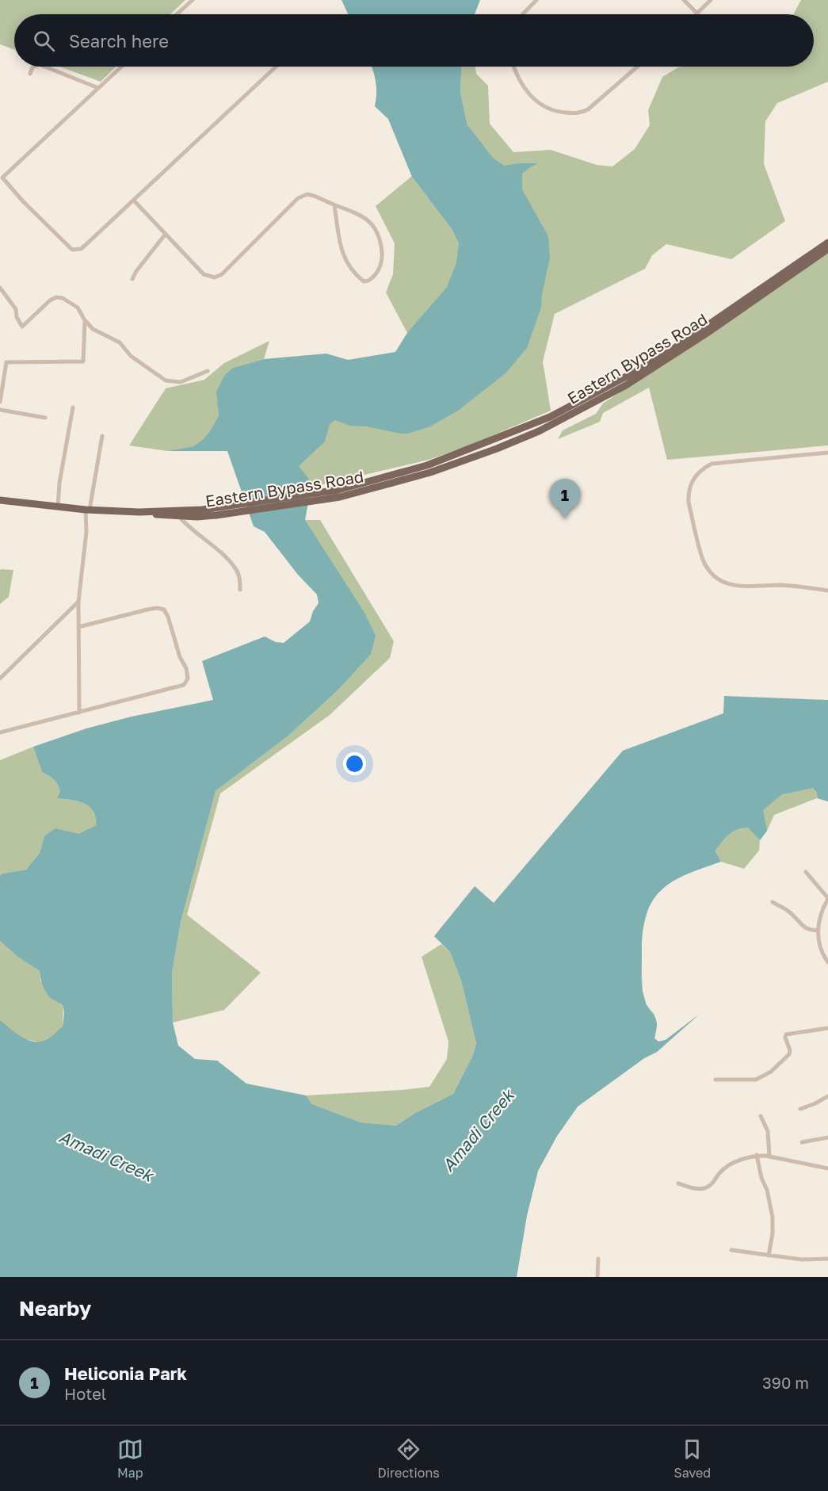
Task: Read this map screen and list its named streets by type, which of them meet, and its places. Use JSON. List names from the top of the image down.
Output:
{
  "streets": {
    "main road": ["Eastern Bypass Road"]
  },
  "water": ["Amadi Creek"],
  "page": {
    "search": "Search here",
    "pins": "1",
    "heading": "Nearby",
    "list": [
      {
        "mark": "1",
        "name": "Heliconia Park",
        "note": "Hotel",
        "value": "390 m"
      }
    ],
    "nav": ["Map", "Directions", "Saved"]
  }
}
